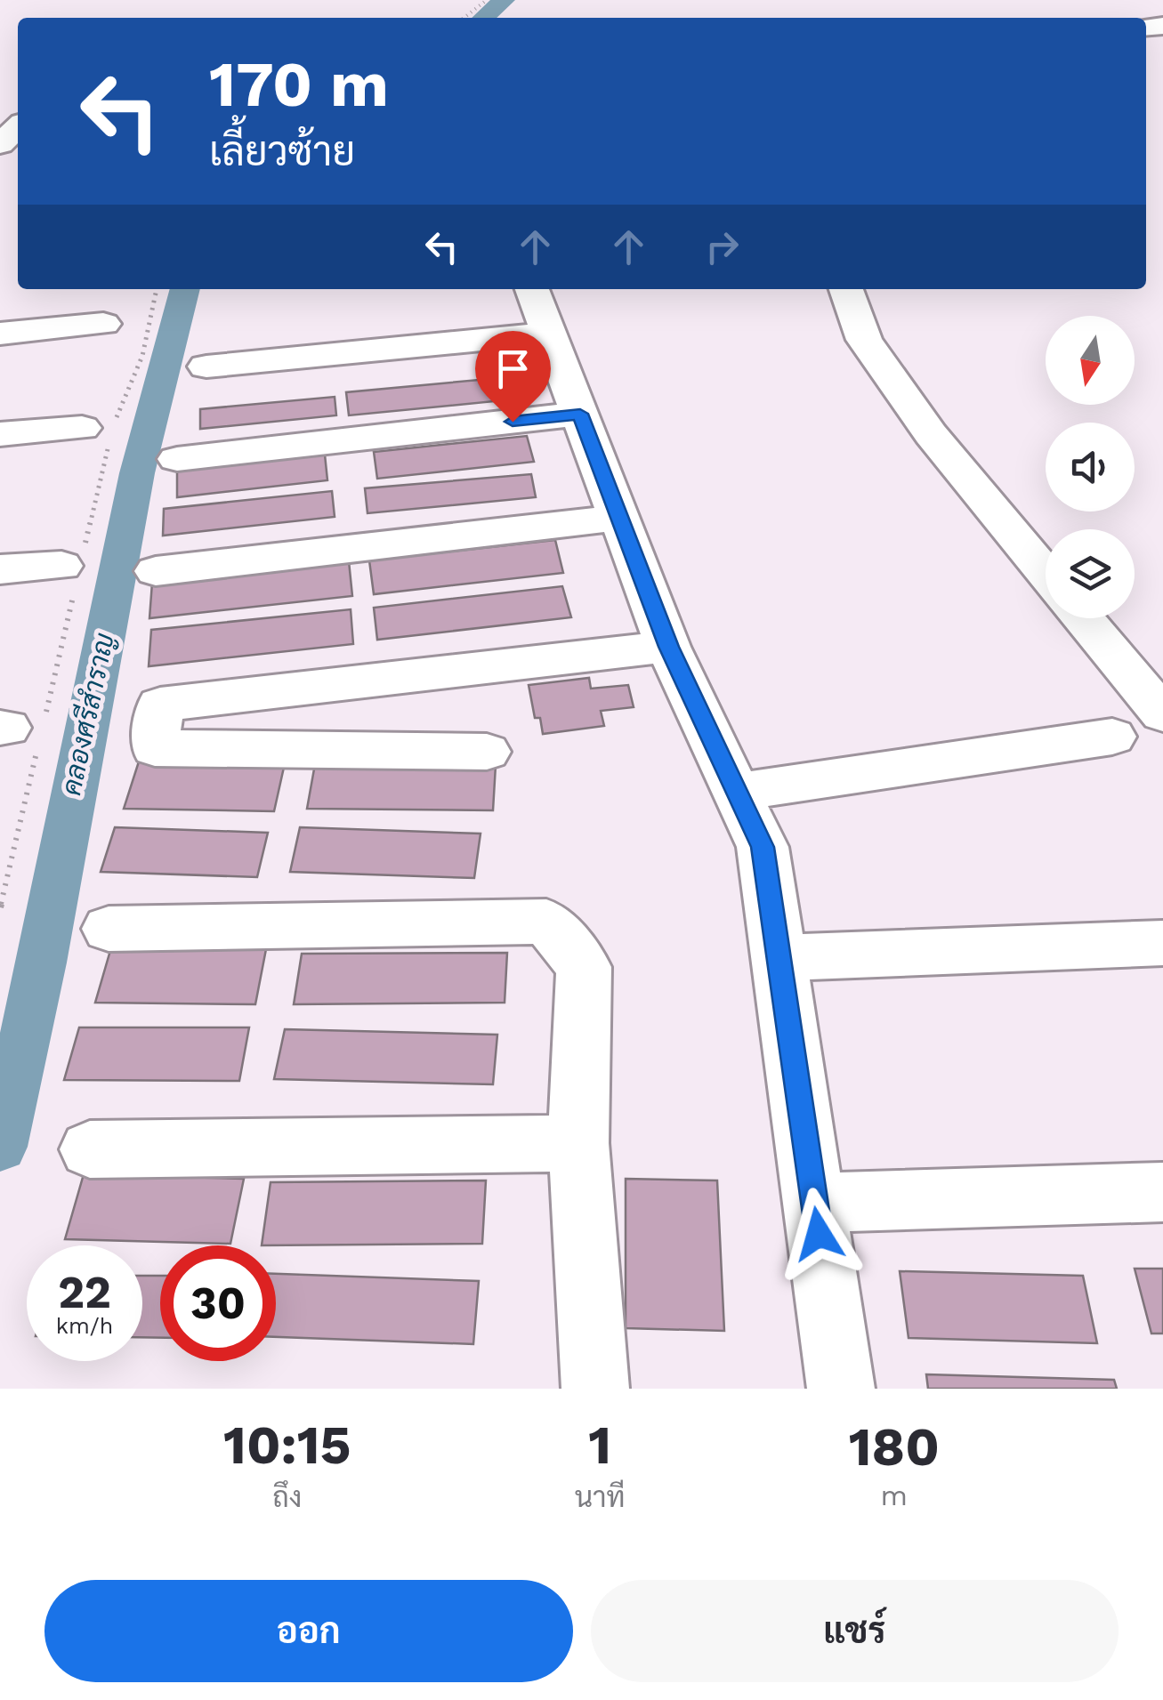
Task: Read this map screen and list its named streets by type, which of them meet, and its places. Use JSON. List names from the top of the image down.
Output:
{
  "water": ["คลองศรีสำราญ"],
  "north": "bottom",
  "page": {
    "turn": ["170 m", "เลี้ยวซ้าย"],
    "speed": "22 km/h",
    "limit": "30",
    "eta": [
      "10:15",
      "ถึง",
      "1",
      "นาที",
      "180",
      "m"
    ],
    "buttons": ["ออก", "แชร์"]
  }
}
